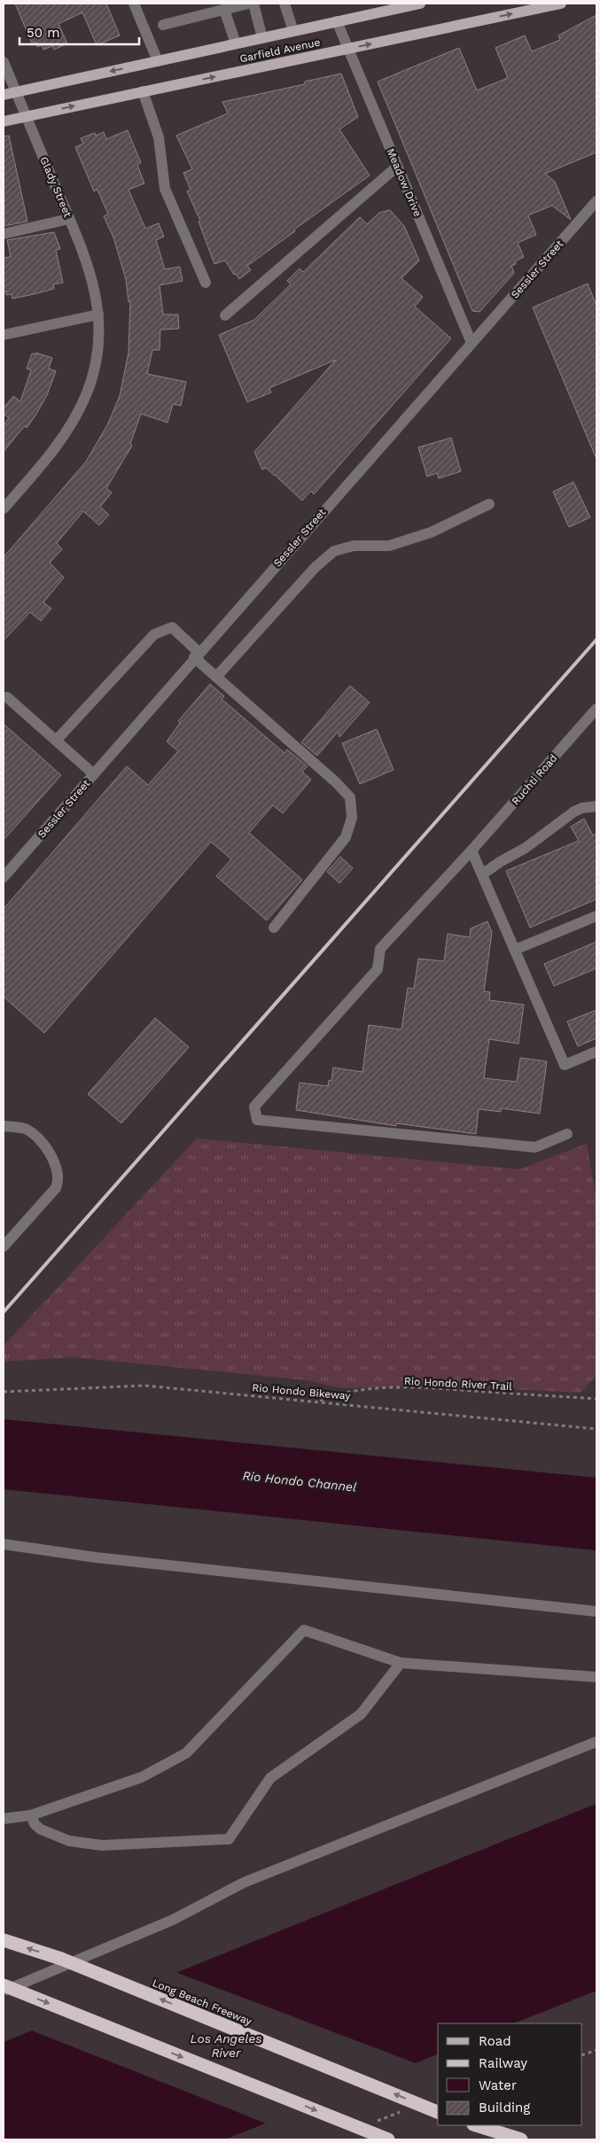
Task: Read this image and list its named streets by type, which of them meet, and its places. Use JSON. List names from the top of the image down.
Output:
{
  "streets": {
    "highway": ["Long Beach Freeway"],
    "main road": ["Garfield Avenue"],
    "street": [
      "Meadow Drive",
      "Glady Street",
      "Sessler Street",
      "Ruchti Road"
    ],
    "path": ["Rio Hondo River Trail", "Rio Hondo Bikeway"]
  },
  "crossings": [
    ["Garfield Avenue", "Meadow Drive"],
    ["Garfield Avenue", "Glady Street"],
    ["Meadow Drive", "Sessler Street"],
    ["Rio Hondo River Trail", "Rio Hondo Bikeway"]
  ],
  "water": ["Rio Hondo Channel", "Los Angeles River"],
  "legend": [
    "Road",
    "Railway",
    "Water",
    "Building"
  ],
  "scale_bar": "50 m"
}
